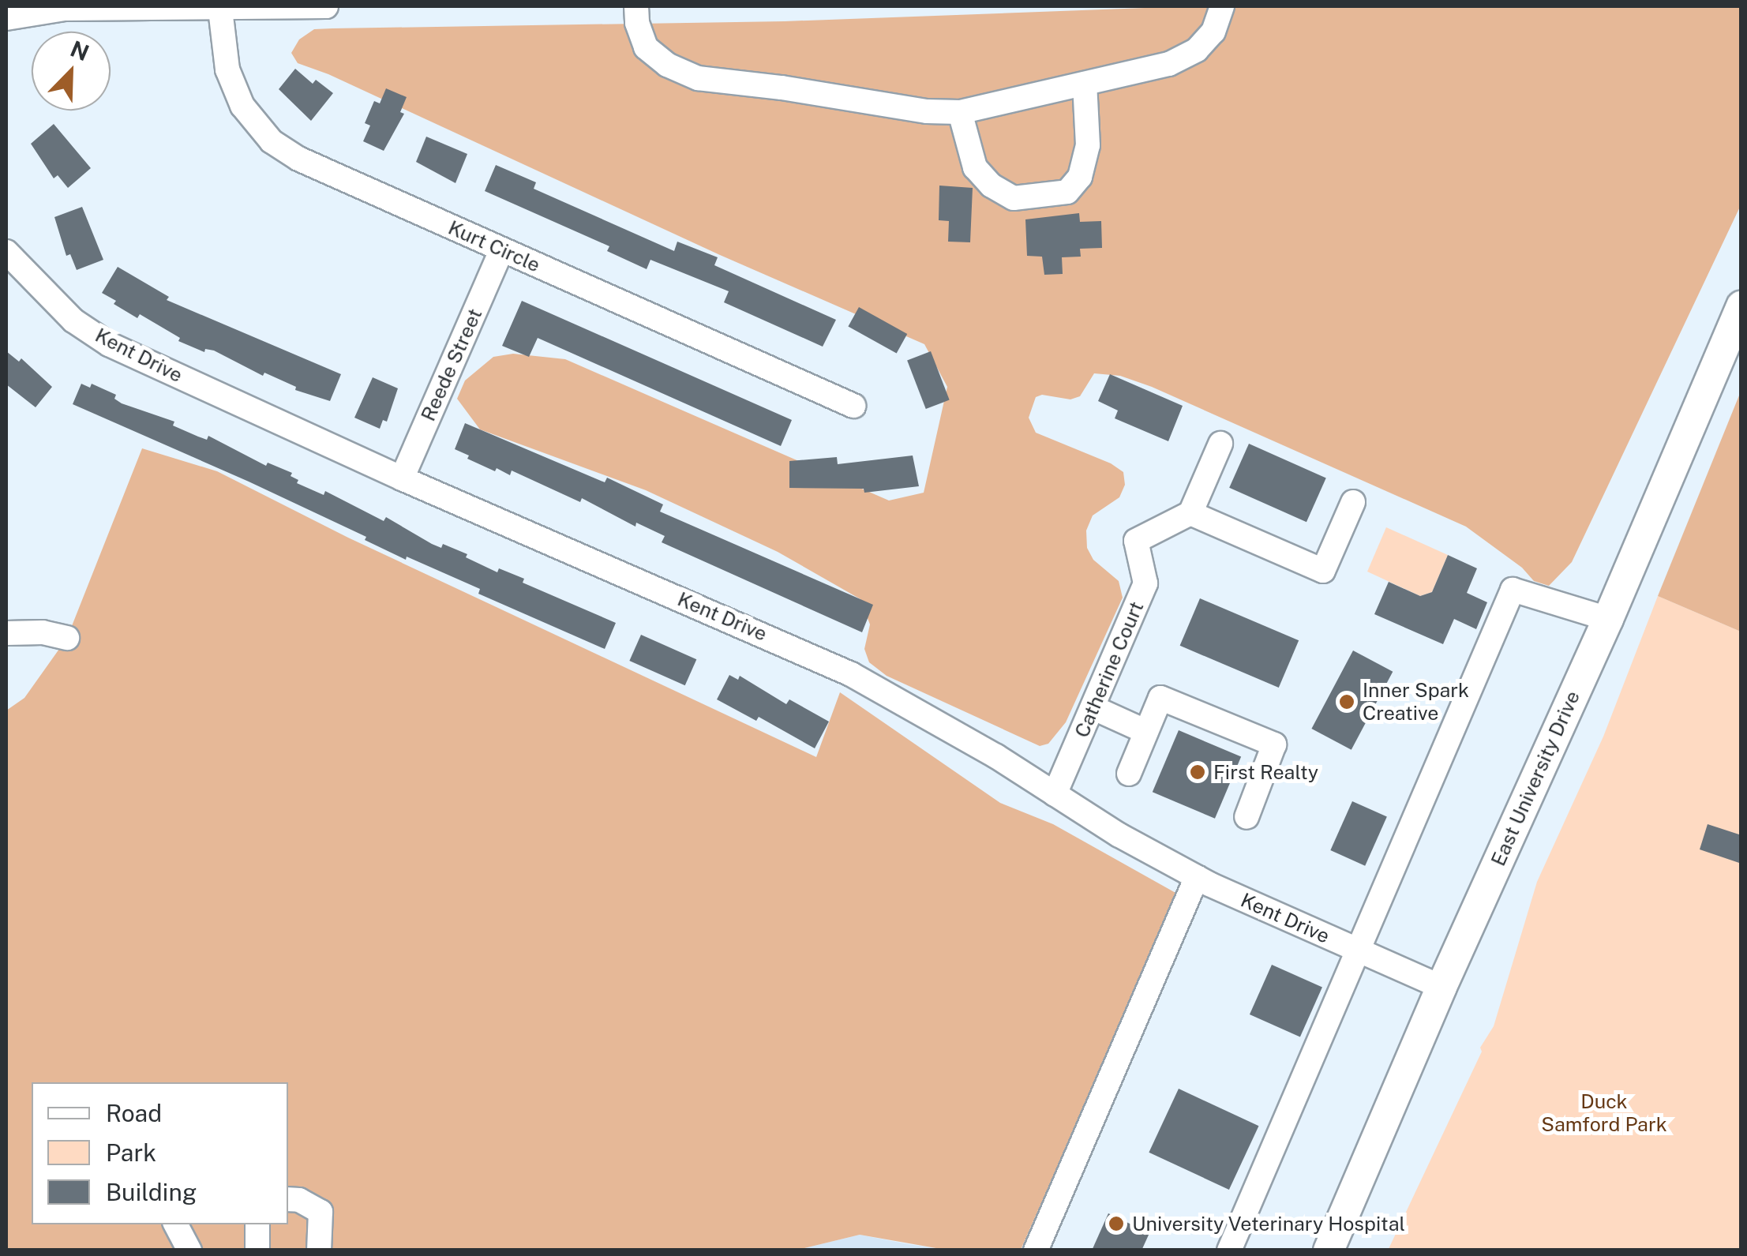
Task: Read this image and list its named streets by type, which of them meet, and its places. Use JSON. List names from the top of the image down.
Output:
{
  "streets": {
    "main road": ["East University Drive"],
    "street": [
      "Kurt Circle",
      "Kent Drive",
      "Reede Street",
      "Catherine Court"
    ]
  },
  "crossings": [
    ["Kurt Circle", "Reede Street"],
    ["Kent Drive", "Reede Street"],
    ["Kent Drive", "Catherine Court"],
    ["Kent Drive", "East University Drive"]
  ],
  "parks": ["Duck Samford Park"],
  "places": ["Inner Spark Creative", "First Realty", "University Veterinary Hospital"],
  "legend": ["Road", "Park", "Building"],
  "north": "top right"
}
